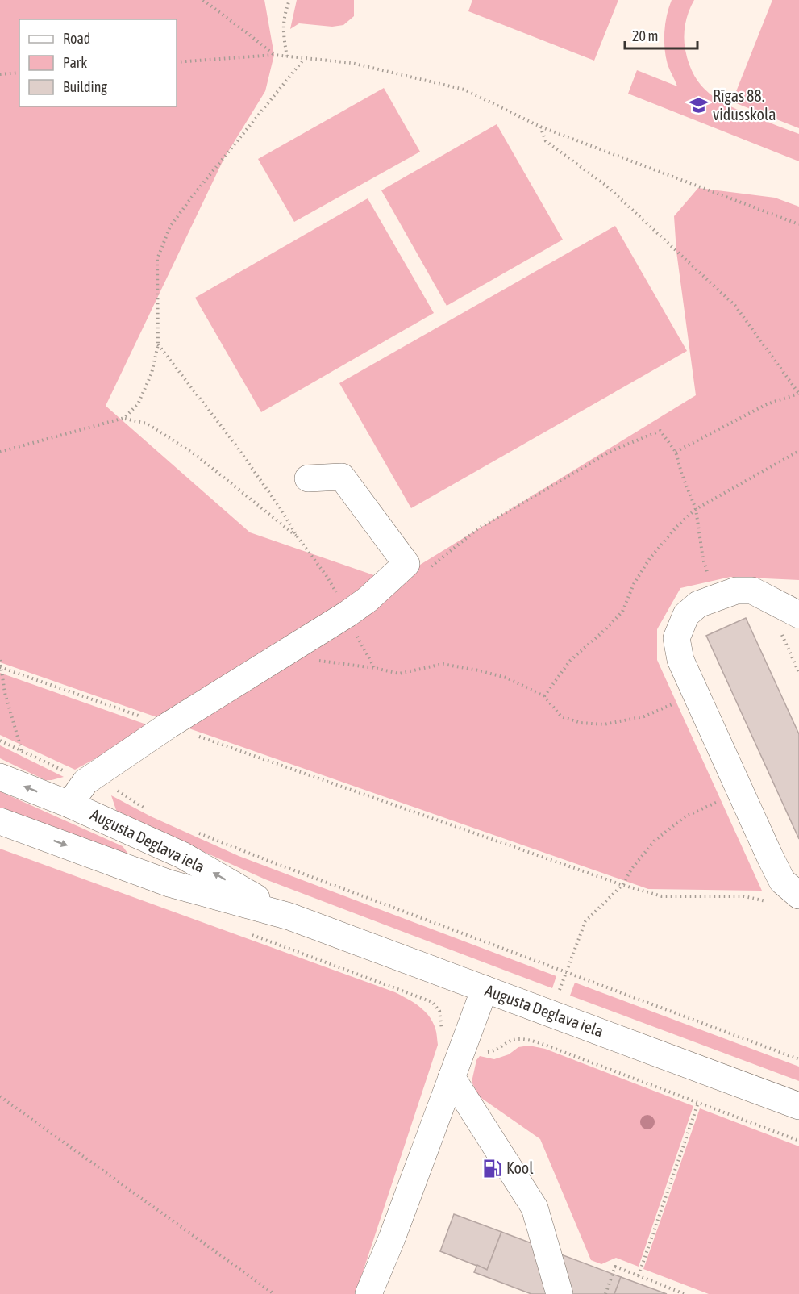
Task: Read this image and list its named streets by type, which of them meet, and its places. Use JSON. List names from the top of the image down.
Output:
{
  "streets": {
    "main road": ["Augusta Deglava iela"]
  },
  "places": {
    "school or university": ["Rīgas 88. vidusskola"],
    "fuel station": ["Kool"]
  },
  "legend": ["Road", "Park", "Building"],
  "scale_bar": "20 m"
}
